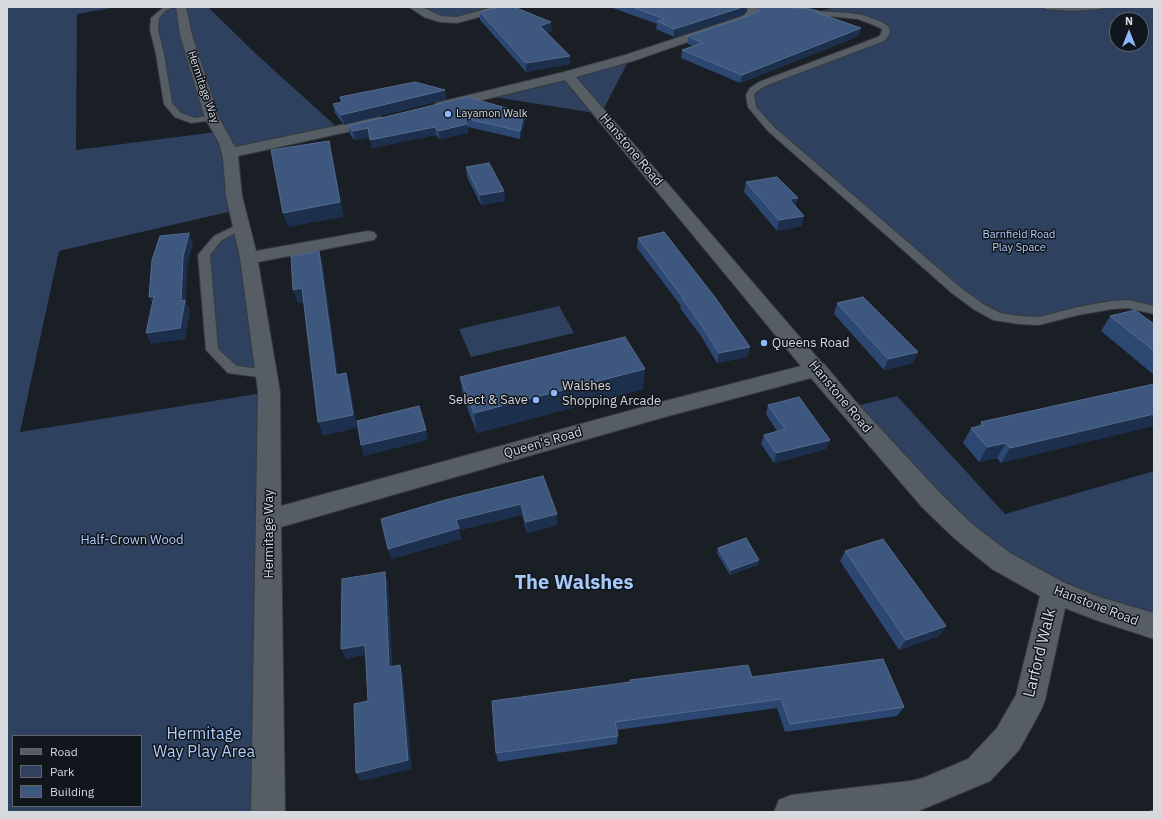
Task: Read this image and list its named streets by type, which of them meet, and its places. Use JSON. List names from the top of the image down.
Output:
{
  "streets": {
    "street": [
      "Hermitage Way",
      "Hanstone Road",
      "Queen's Road",
      "Larford Walk"
    ]
  },
  "crossings": [
    ["Hermitage Way", "Queen's Road"],
    ["Hanstone Road", "Queen's Road"],
    ["Hanstone Road", "Larford Walk"]
  ],
  "districts": ["The Walshes"],
  "parks": ["Barnfield Road Play Space", "Half-Crown Wood", "Hermitage Way Play Area"],
  "places": [
    "Layamon Walk",
    "Queens Road",
    "Walshes Shopping Arcade",
    "Select & Save"
  ],
  "legend": ["Road", "Park", "Building"],
  "north": "top"
}
